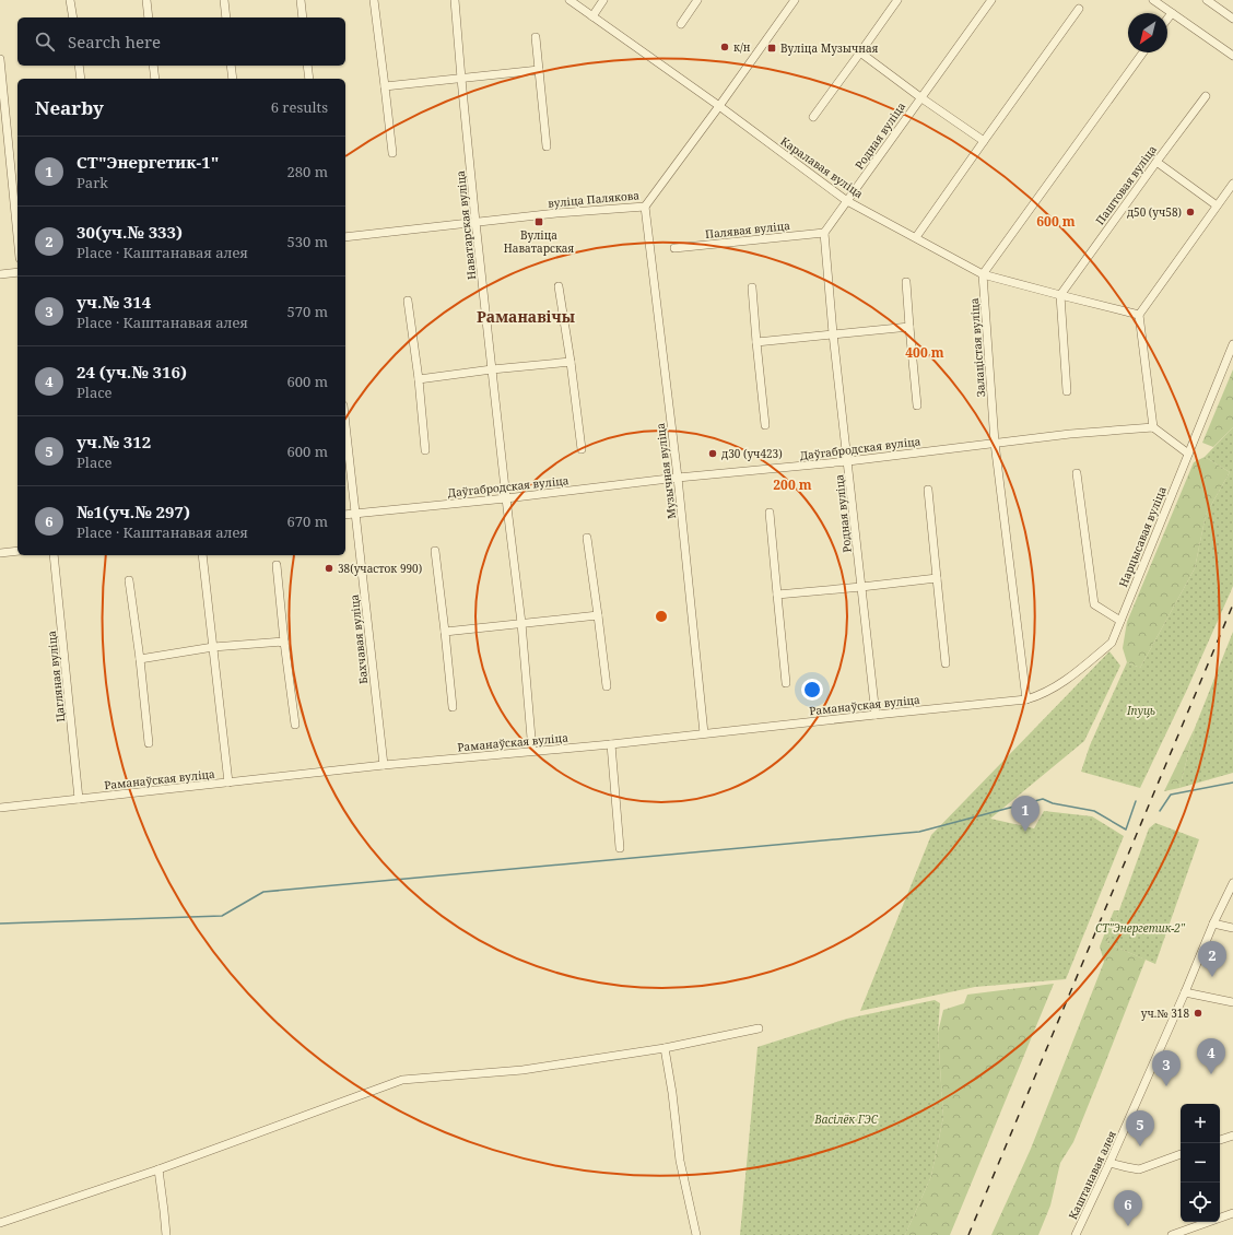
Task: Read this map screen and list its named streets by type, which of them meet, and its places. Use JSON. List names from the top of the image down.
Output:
{
  "streets": {
    "street": [
      "Родная вуліца",
      "Каралавая вуліца",
      "Паштовая вуліца",
      "вуліца Палякова",
      "Наватарская вуліца",
      "Палявая вуліца",
      "Залацістая вуліца",
      "Даўгабродская вуліца",
      "Музычная вуліца",
      "Нарцысавая вуліца",
      "Бахчавая вуліца",
      "Цагляная вуліца",
      "Раманаўская вуліца",
      "Каштанавая алея"
    ]
  },
  "crossings": [
    ["Родная вуліца", "Каралавая вуліца"],
    ["Родная вуліца", "Палявая вуліца"],
    ["Родная вуліца", "Даўгабродская вуліца"],
    ["Родная вуліца", "Раманаўская вуліца"],
    ["Каралавая вуліца", "Паштовая вуліца"],
    ["Каралавая вуліца", "вуліца Палякова"],
    ["Каралавая вуліца", "Залацістая вуліца"],
    ["вуліца Палякова", "Наватарская вуліца"],
    ["вуліца Палякова", "Музычная вуліца"],
    ["Наватарская вуліца", "Даўгабродская вуліца"],
    ["Наватарская вуліца", "Раманаўская вуліца"],
    ["Залацістая вуліца", "Даўгабродская вуліца"],
    ["Залацістая вуліца", "Нарцысавая вуліца"],
    ["Залацістая вуліца", "Раманаўская вуліца"],
    ["Даўгабродская вуліца", "Музычная вуліца"],
    ["Даўгабродская вуліца", "Бахчавая вуліца"],
    ["Музычная вуліца", "Раманаўская вуліца"],
    ["Нарцысавая вуліца", "Раманаўская вуліца"],
    ["Бахчавая вуліца", "Раманаўская вуліца"],
    ["Цагляная вуліца", "Раманаўская вуліца"]
  ],
  "districts": ["Раманавічы"],
  "parks": ["Іпуць", "СТ\"Энергетик-2\"", "Васілёк ГЭС"],
  "places": {
    "other": [
      "к/н",
      "д50 (уч58)",
      "д30 (уч423)",
      "38(участок 990)",
      "уч.№ 318"
    ],
    "transit": ["Вуліца Музычная", "Вуліца Наватарская"]
  },
  "north": "bottom left",
  "page": {
    "search": "Search here",
    "heading": ["Nearby", "6 results"],
    "list": [
      {
        "mark": "1",
        "name": "СТ\"Энергетик-1\"",
        "note": "Park",
        "value": "280 m"
      },
      {
        "mark": "2",
        "name": "30(уч.№ 333)",
        "note": "Place · Каштанавая алея",
        "value": "530 m"
      },
      {
        "mark": "3",
        "name": "уч.№ 314",
        "note": "Place · Каштанавая алея",
        "value": "570 m"
      },
      {
        "mark": "4",
        "name": "24 (уч.№ 316)",
        "note": "Place",
        "value": "600 m"
      },
      {
        "mark": "5",
        "name": "уч.№ 312",
        "note": "Place",
        "value": "600 m"
      },
      {
        "mark": "6",
        "name": "№1(уч.№ 297)",
        "note": "Place · Каштанавая алея",
        "value": "670 m"
      }
    ],
    "pins": [
      "1",
      "2",
      "4",
      "3",
      "5",
      "6"
    ],
    "map_buttons": ["+", "−"]
  },
  "rings": ["600 m", "400 m", "200 m"]
}
